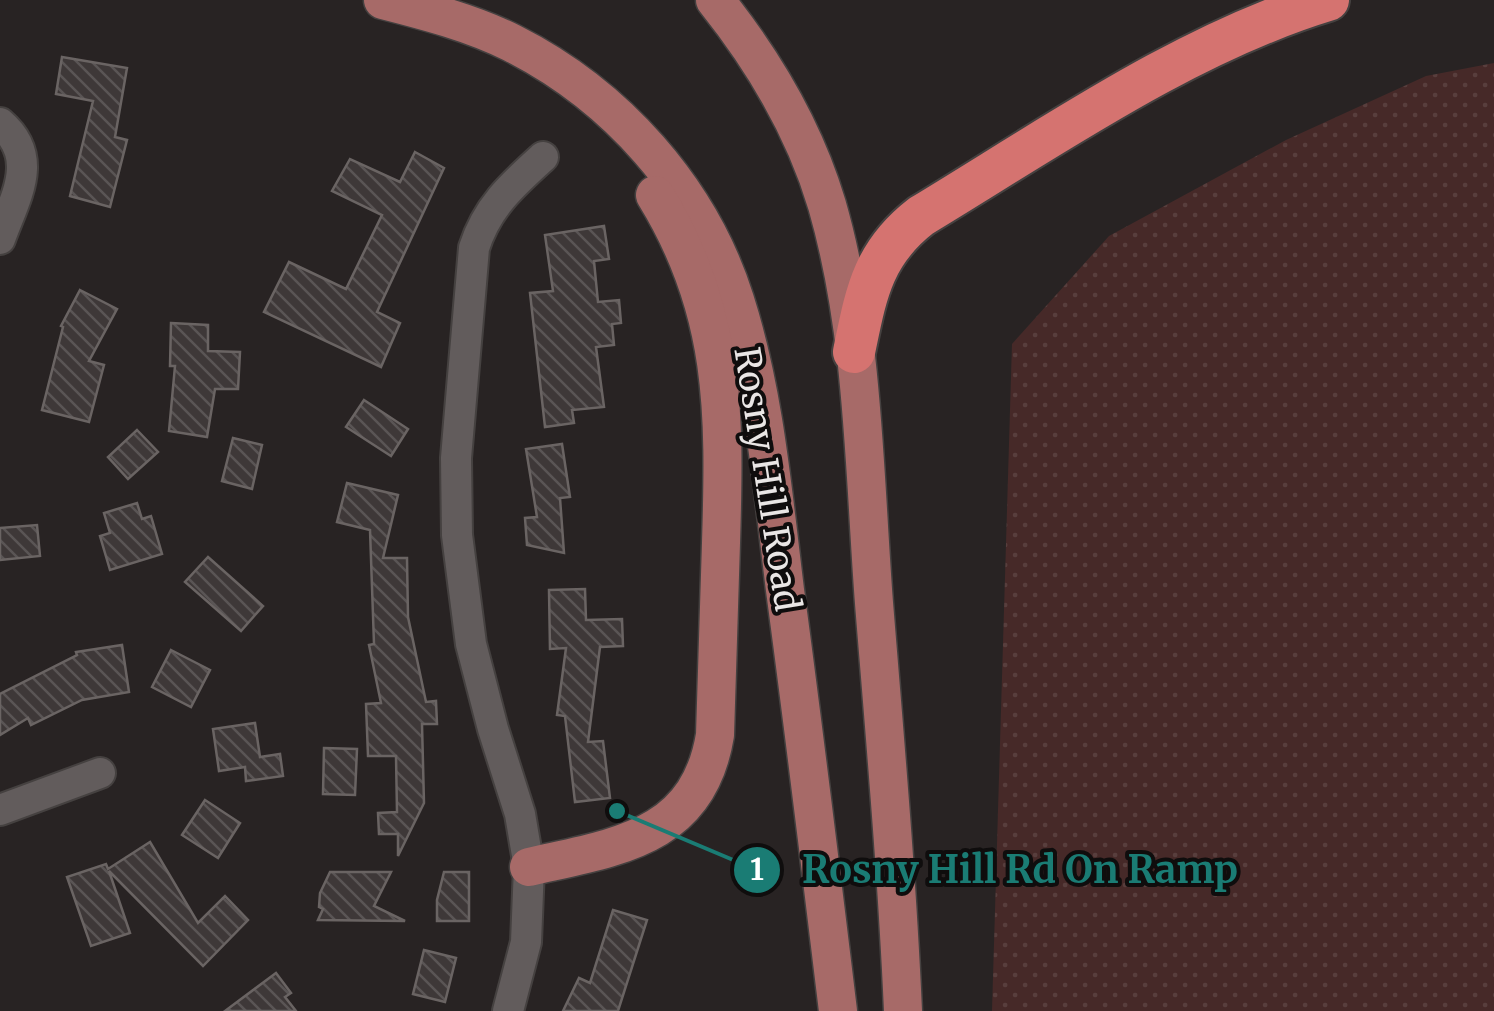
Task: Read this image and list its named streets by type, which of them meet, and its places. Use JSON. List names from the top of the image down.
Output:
{
  "streets": {
    "main road": ["Rosny Hill Road"]
  },
  "places": ["Rosny Hill Rd On Ramp"]
}
